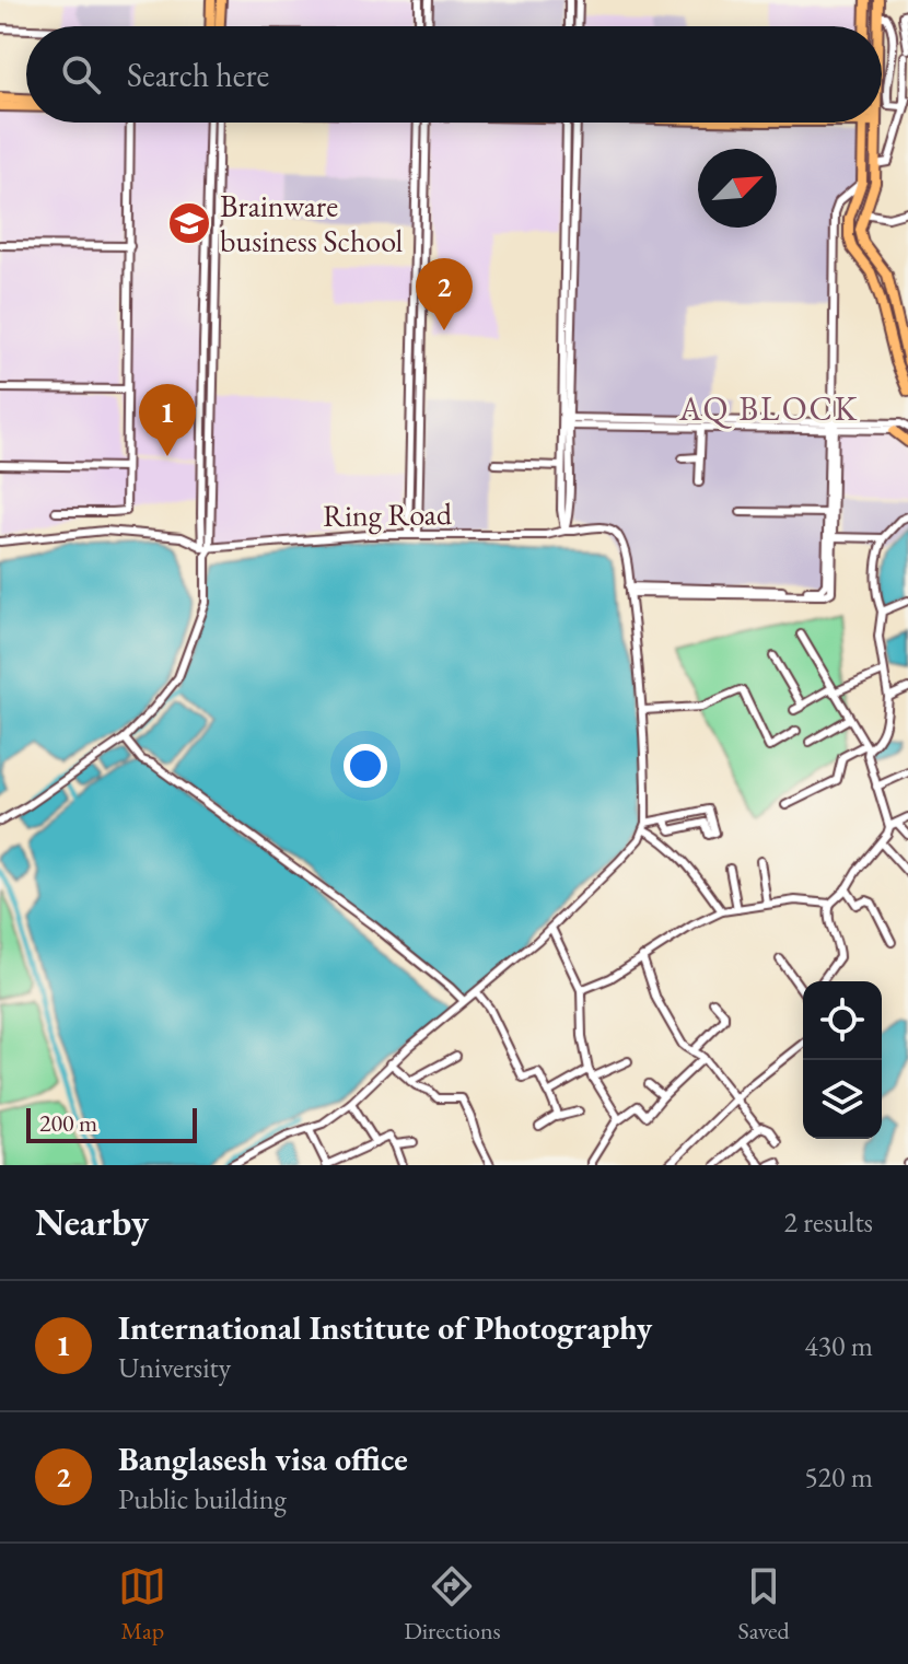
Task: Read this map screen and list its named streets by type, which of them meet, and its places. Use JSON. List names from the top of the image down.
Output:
{
  "streets": {
    "street": ["Ring Road"]
  },
  "districts": ["AQ BLOCK"],
  "places": {
    "school or university": ["Brainware business School"]
  },
  "scale_bar": "200 m",
  "north": "top right",
  "page": {
    "search": "Search here",
    "pins": ["2", "1"],
    "scale": "200 m",
    "heading": ["Nearby", "2 results"],
    "list": [
      {
        "mark": "1",
        "name": "International Institute of Photography",
        "note": "University",
        "value": "430 m"
      },
      {
        "mark": "2",
        "name": "Banglasesh visa office",
        "note": "Public building",
        "value": "520 m"
      }
    ],
    "nav": ["Map", "Directions", "Saved"]
  }
}
